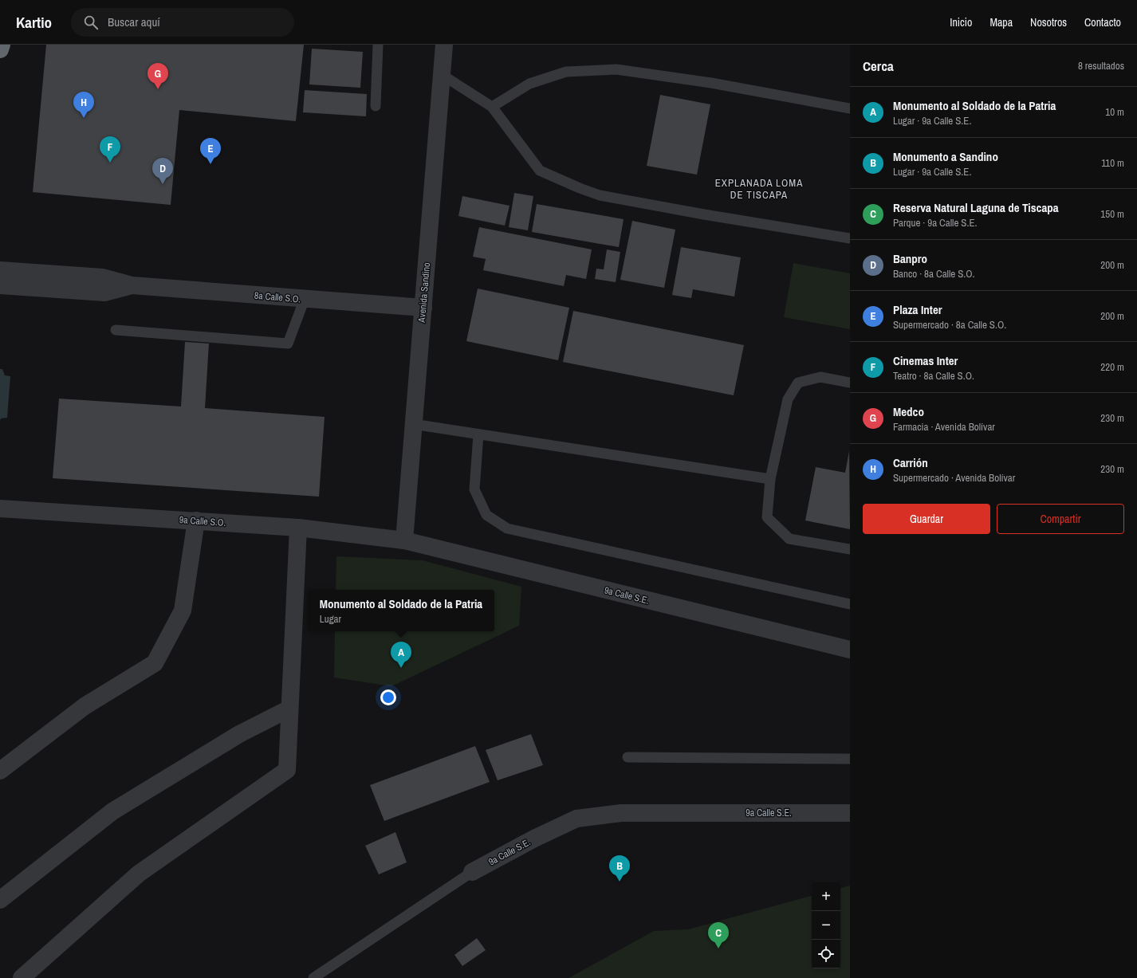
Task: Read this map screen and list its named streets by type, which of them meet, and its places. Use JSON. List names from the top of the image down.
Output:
{
  "streets": {
    "street": [
      "Avenida Sandino",
      "8a Calle S.O.",
      "9a Calle S.O.",
      "9a Calle S.E."
    ]
  },
  "crossings": [
    ["Avenida Sandino", "8a Calle S.O."],
    ["Avenida Sandino", "9a Calle S.O."],
    ["Avenida Sandino", "9a Calle S.E."],
    ["9a Calle S.O.", "9a Calle S.E."]
  ],
  "districts": ["EXPLANADA LOMA DE TISCAPA"],
  "page": {
    "header": "Kartio",
    "search": "Buscar aquí",
    "nav": [
      "Inicio",
      "Mapa",
      "Nosotros",
      "Contacto"
    ],
    "heading": ["Cerca", "8 resultados"],
    "pins": [
      "G",
      "H",
      "F",
      "E",
      "D",
      "A",
      "B",
      "C"
    ],
    "list": [
      {
        "mark": "A",
        "name": "Monumento al Soldado de la Patria",
        "note": "Lugar · 9a Calle S.E.",
        "value": "10 m"
      },
      {
        "mark": "B",
        "name": "Monumento a Sandino",
        "note": "Lugar · 9a Calle S.E.",
        "value": "110 m"
      },
      {
        "mark": "C",
        "name": "Reserva Natural Laguna de Tiscapa",
        "note": "Parque · 9a Calle S.E.",
        "value": "150 m"
      },
      {
        "mark": "D",
        "name": "Banpro",
        "note": "Banco · 8a Calle S.O.",
        "value": "200 m"
      },
      {
        "mark": "E",
        "name": "Plaza Inter",
        "note": "Supermercado · 8a Calle S.O.",
        "value": "200 m"
      },
      {
        "mark": "F",
        "name": "Cinemas Inter",
        "note": "Teatro · 8a Calle S.O.",
        "value": "220 m"
      },
      {
        "mark": "G",
        "name": "Medco",
        "note": "Farmacia · Avenida Bolívar",
        "value": "230 m"
      },
      {
        "mark": "H",
        "name": "Carrión",
        "note": "Supermercado · Avenida Bolívar",
        "value": "230 m"
      }
    ],
    "buttons": ["Guardar", "Compartir"],
    "popup": ["Monumento al Soldado de la Patria", "Lugar"],
    "map_buttons": ["+", "−"]
  }
}
